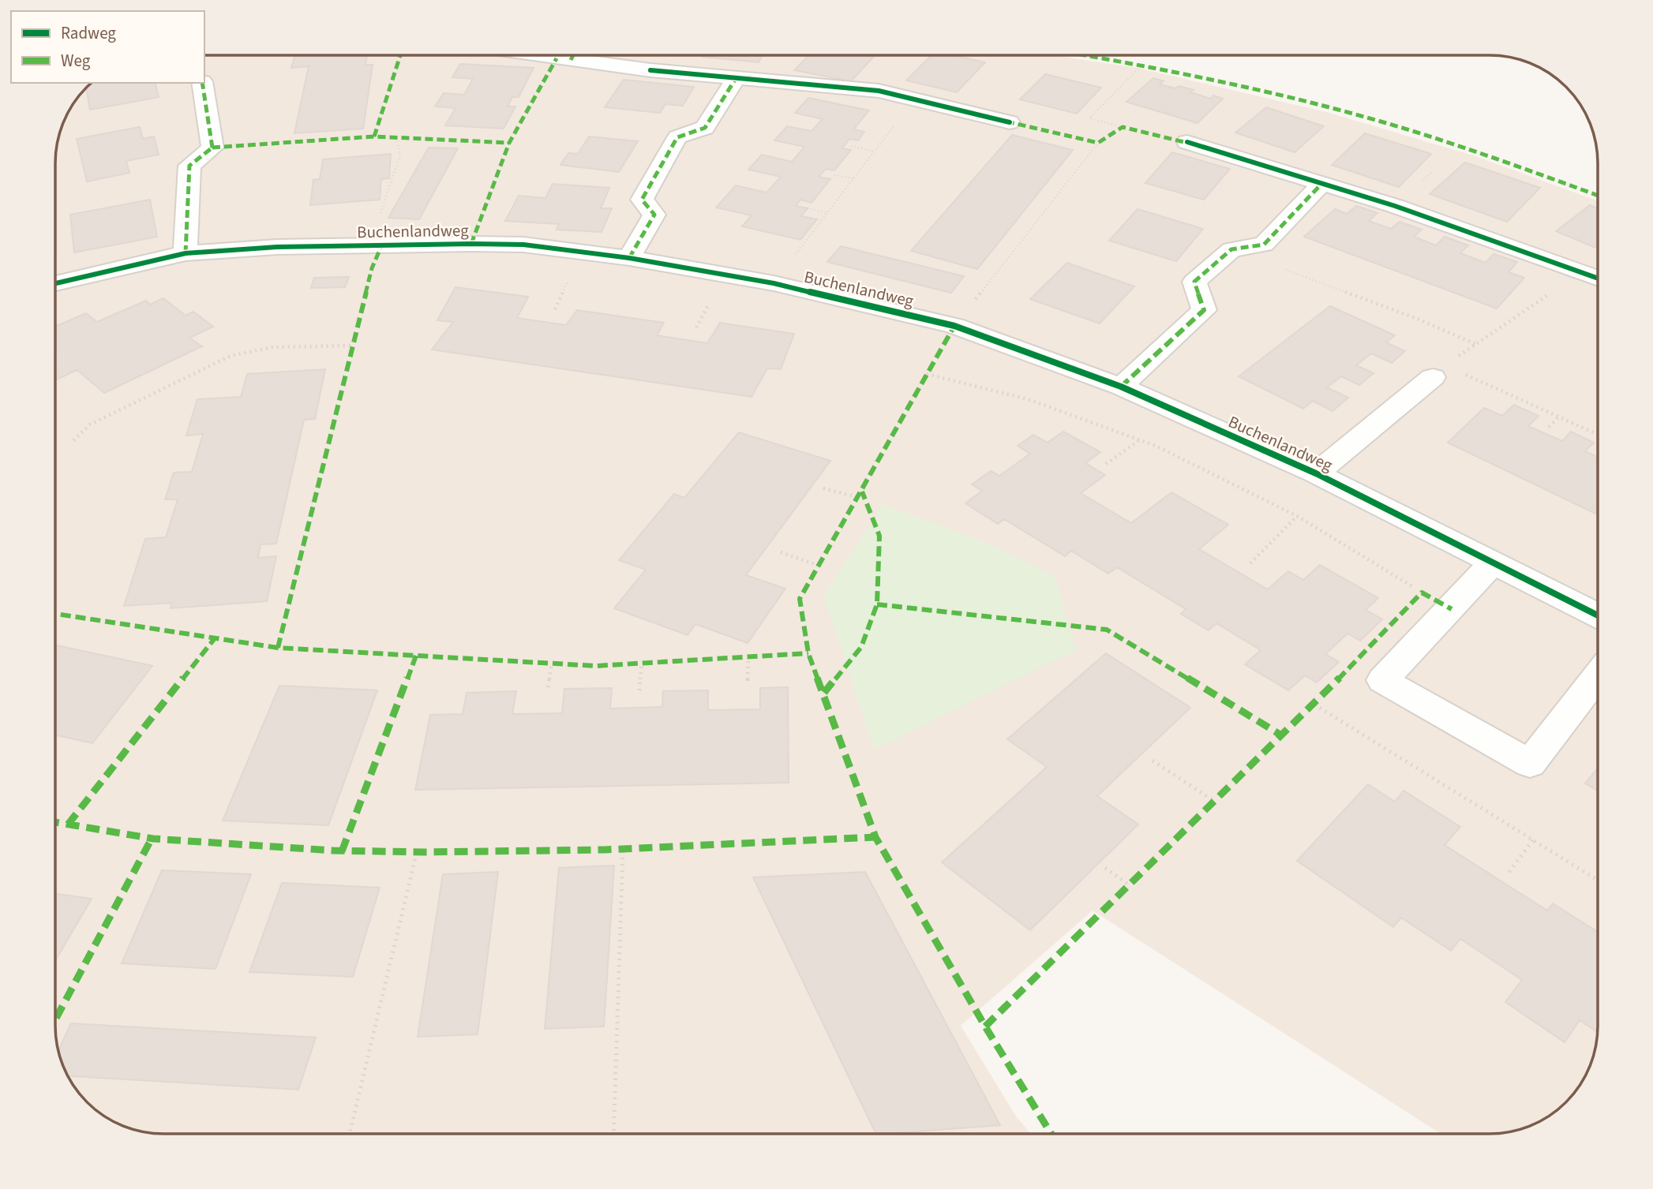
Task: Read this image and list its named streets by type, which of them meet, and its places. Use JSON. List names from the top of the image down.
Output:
{
  "streets": {
    "street": ["Buchenlandweg"]
  },
  "legend": ["Radweg", "Weg"]
}
